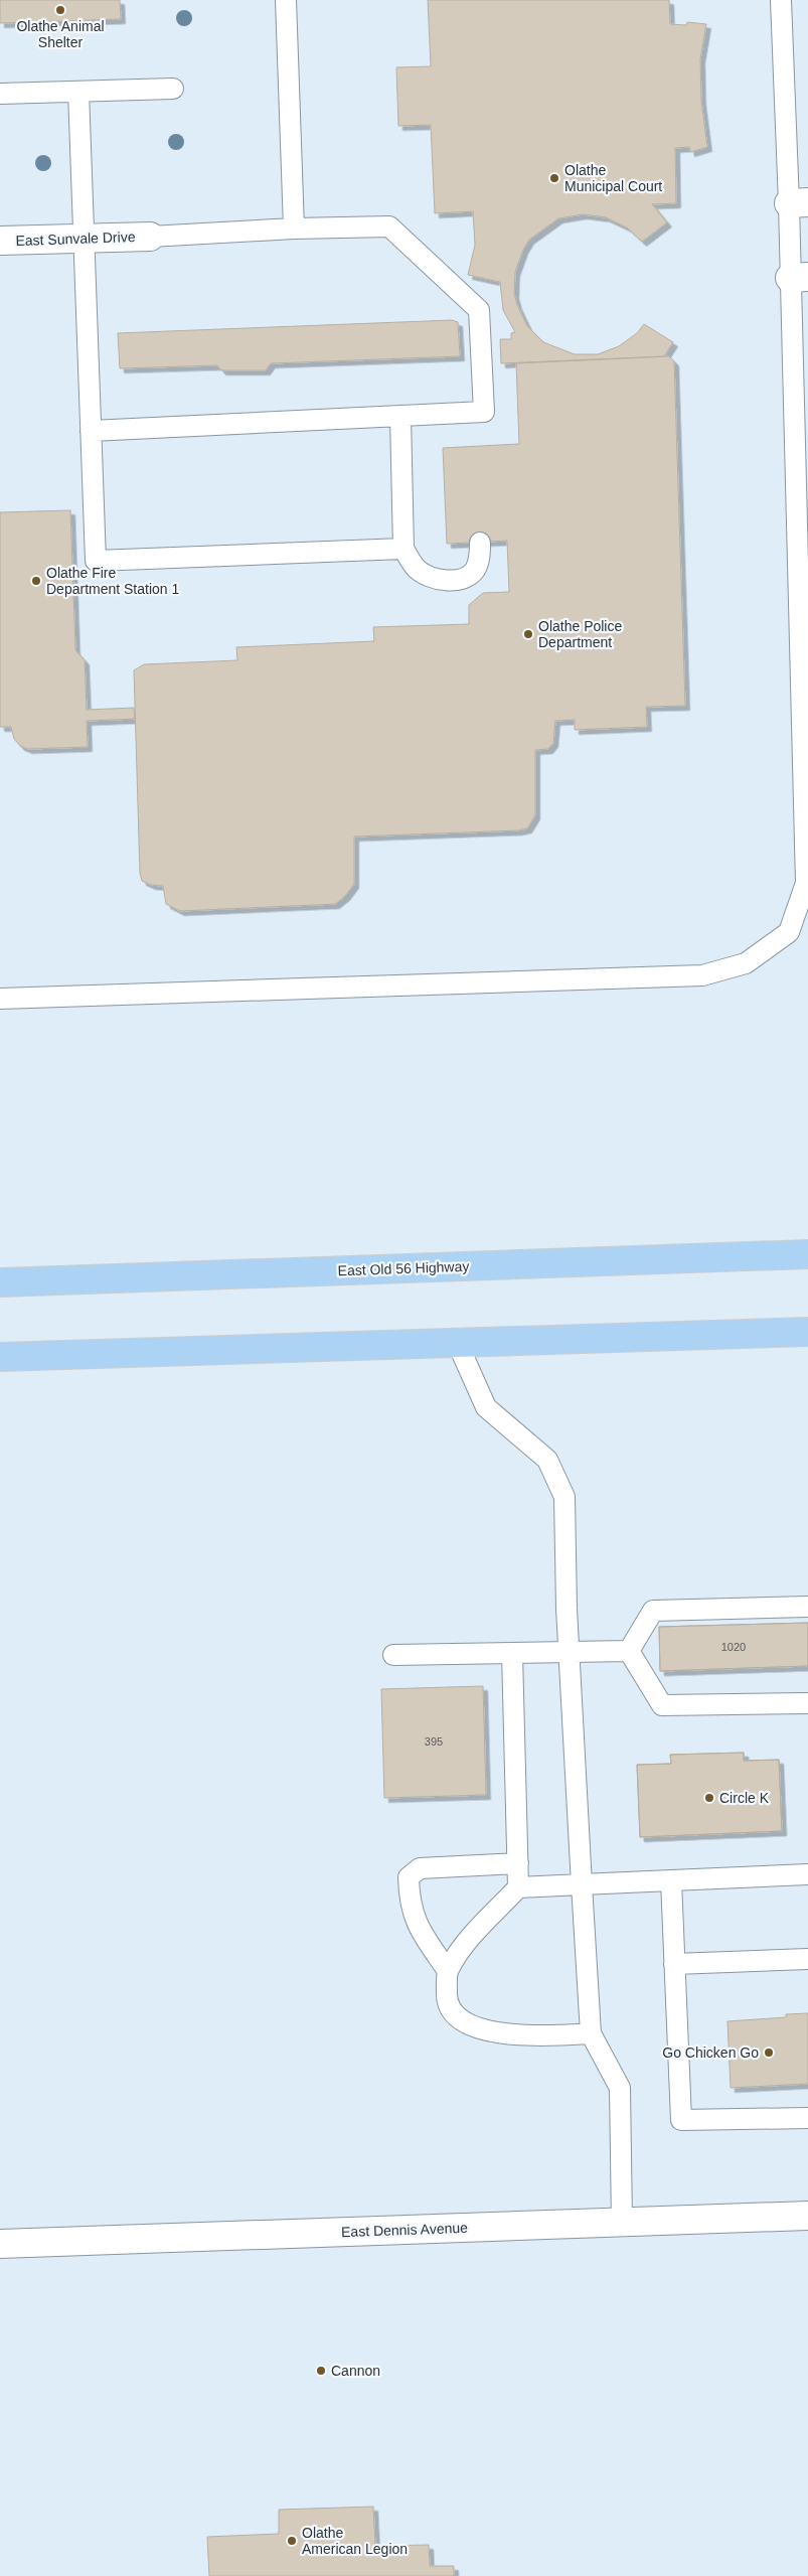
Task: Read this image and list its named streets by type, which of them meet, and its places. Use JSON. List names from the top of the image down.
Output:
{
  "streets": {
    "main road": ["East Old 56 Highway"],
    "street": ["East Sunvale Drive", "East Dennis Avenue"]
  },
  "places": [
    "Olathe Animal Shelter",
    "Olathe Municipal Court",
    "Olathe Fire Department Station 1",
    "Olathe Police Department",
    "Circle K",
    "Go Chicken Go",
    "Cannon",
    "Olathe American Legion"
  ],
  "house_numbers": ["1020", "395"]
}
